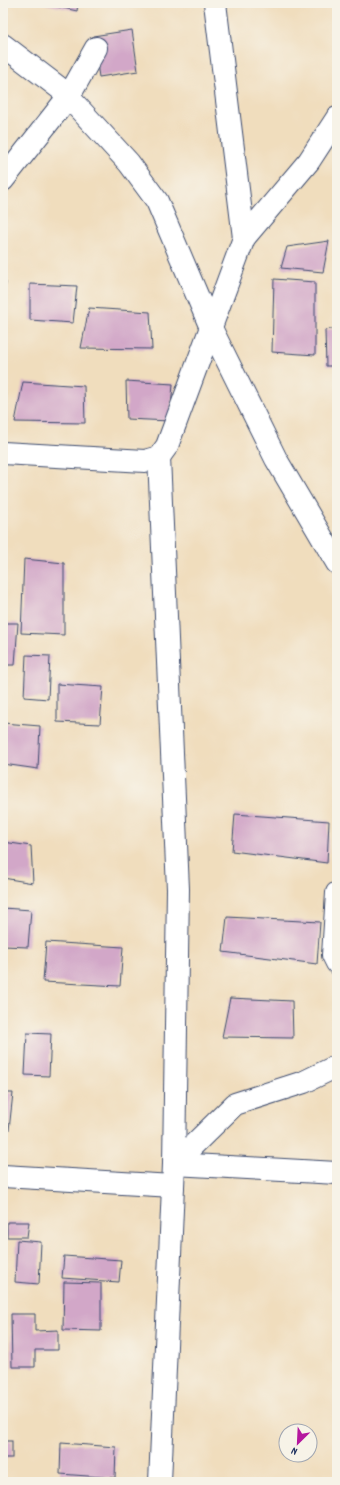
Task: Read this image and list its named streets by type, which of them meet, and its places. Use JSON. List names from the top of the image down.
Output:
{
  "north": "bottom left"
}
